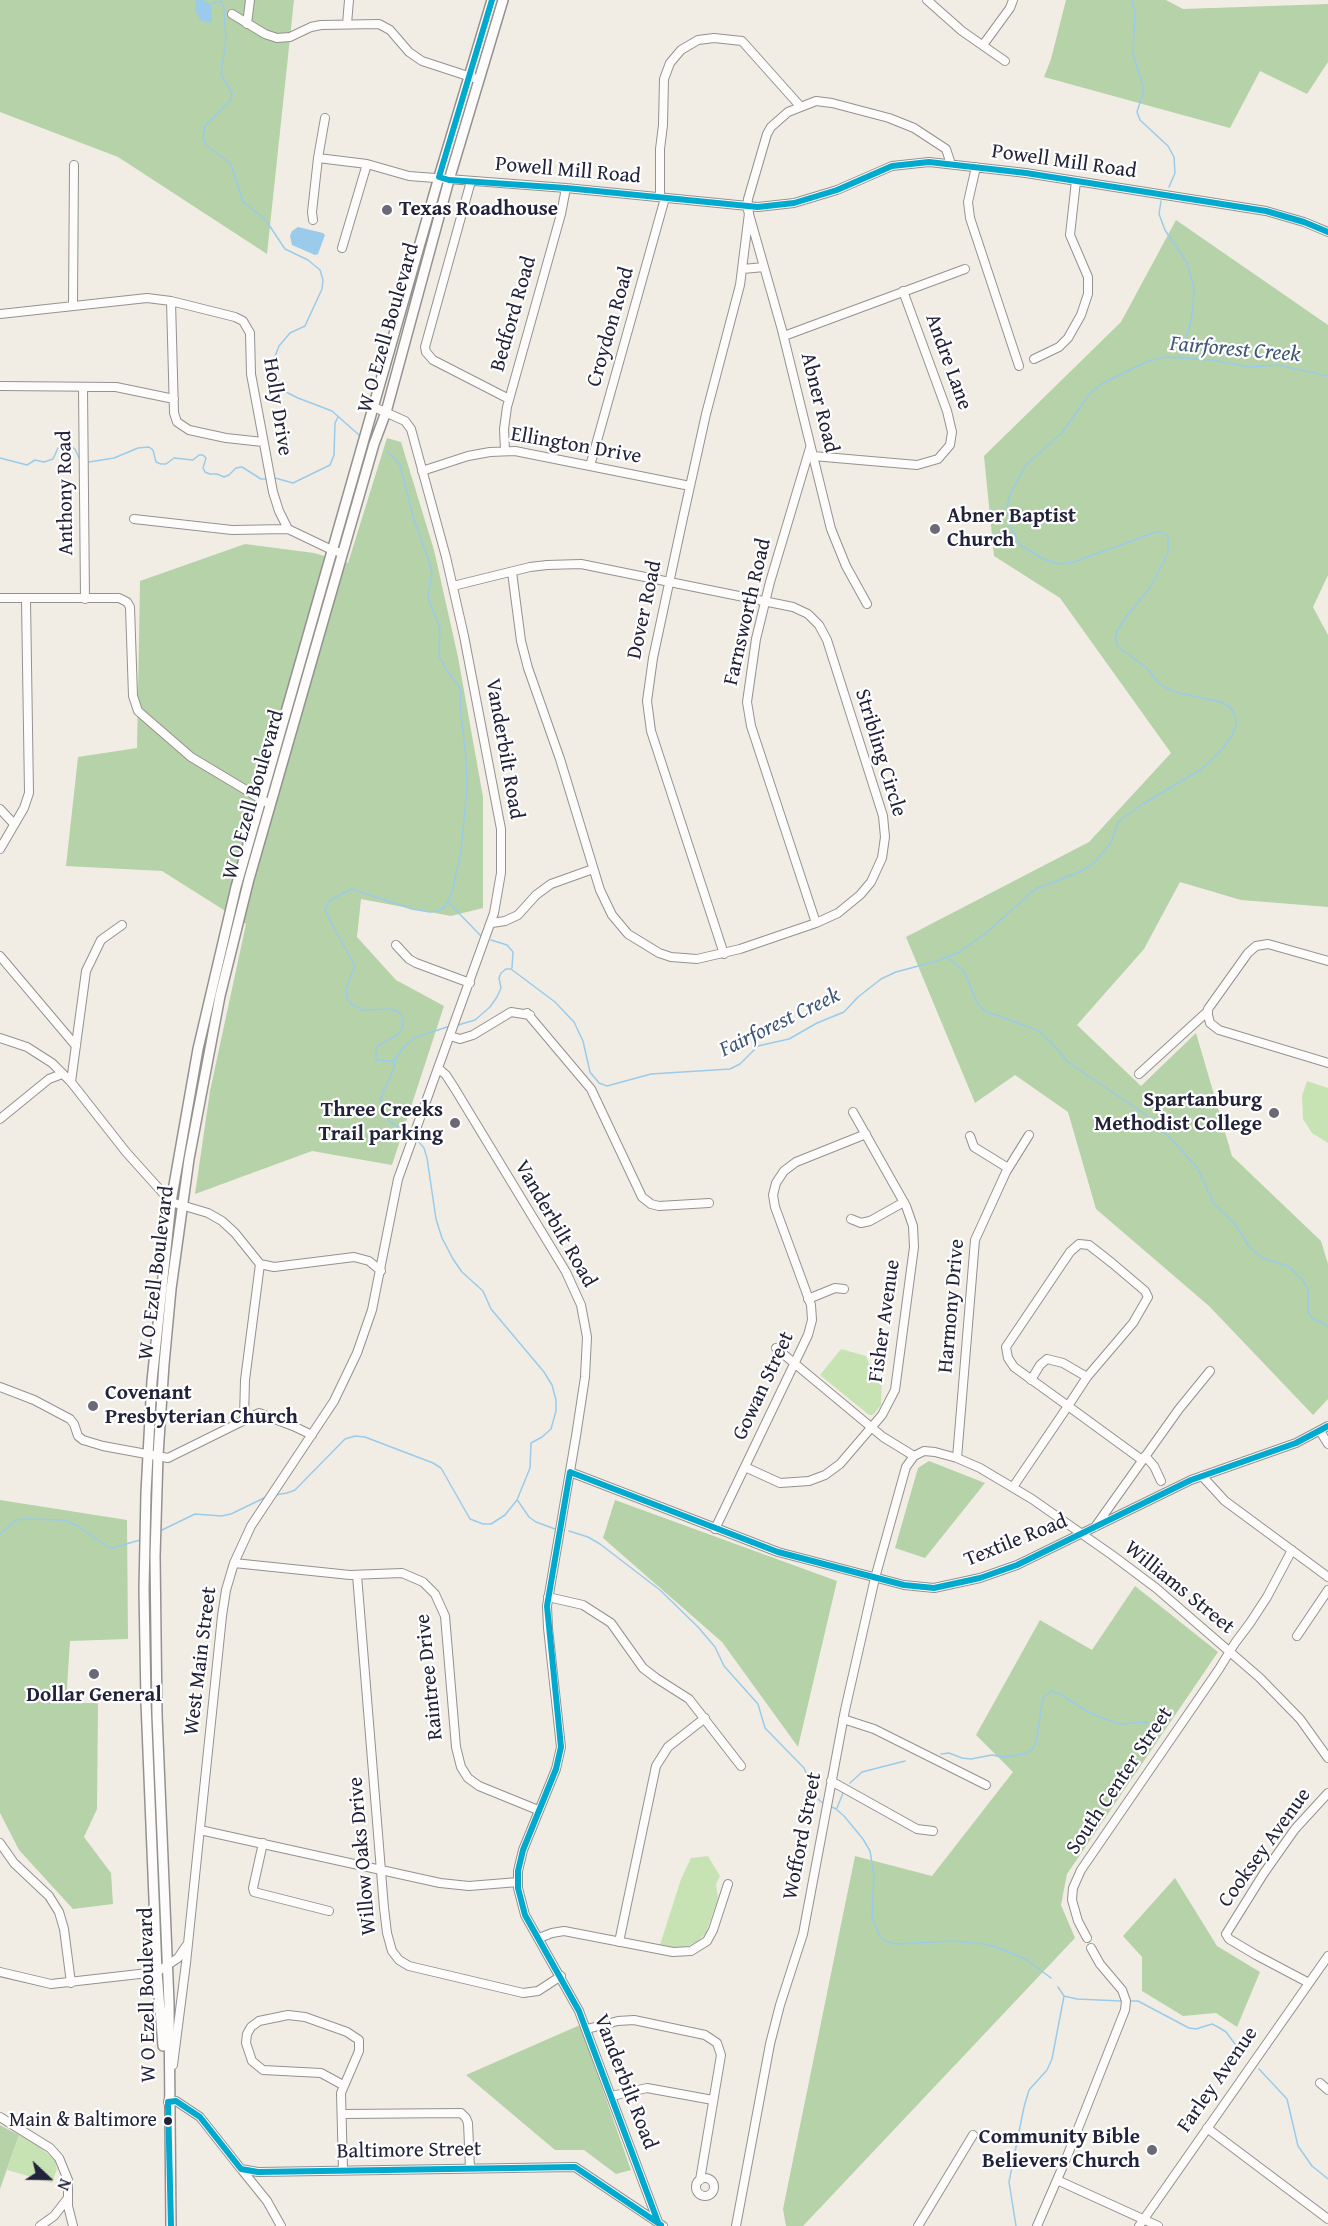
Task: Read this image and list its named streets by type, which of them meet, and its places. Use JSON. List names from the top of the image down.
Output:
{
  "streets": {
    "main road": ["W O Ezell Boulevard", "West Main Street"],
    "street": [
      "Powell Mill Road",
      "Bedford Road",
      "Croydon Road",
      "Andre Lane",
      "Abner Road",
      "Holly Drive",
      "Ellington Drive",
      "Anthony Road",
      "Dover Road",
      "Farnsworth Road",
      "Vanderbilt Road",
      "Stribling Circle",
      "Harmony Drive",
      "Fisher Avenue",
      "Gowan Street",
      "Textile Road",
      "Williams Street",
      "Raintree Drive",
      "South Center Street",
      "Wofford Street",
      "Cooksey Avenue",
      "Willow Oaks Drive",
      "Farley Avenue",
      "Baltimore Street"
    ]
  },
  "crossings": [
    ["Powell Mill Road", "Bedford Road"],
    ["Powell Mill Road", "Croydon Road"],
    ["Powell Mill Road", "W O Ezell Boulevard"],
    ["Powell Mill Road", "Abner Road"],
    ["Powell Mill Road", "Dover Road"],
    ["Bedford Road", "Ellington Drive"],
    ["Croydon Road", "Ellington Drive"],
    ["Croydon Road", "Dover Road"],
    ["W O Ezell Boulevard", "Vanderbilt Road"],
    ["W O Ezell Boulevard", "West Main Street"],
    ["Andre Lane", "Abner Road"],
    ["Abner Road", "Dover Road"],
    ["Abner Road", "Farnsworth Road"],
    ["Ellington Drive", "Dover Road"],
    ["Ellington Drive", "Vanderbilt Road"],
    ["Dover Road", "Stribling Circle"],
    ["Farnsworth Road", "Stribling Circle"],
    ["Vanderbilt Road", "Stribling Circle"],
    ["Vanderbilt Road", "Textile Road"],
    ["Vanderbilt Road", "West Main Street"],
    ["Vanderbilt Road", "Raintree Drive"],
    ["Vanderbilt Road", "Willow Oaks Drive"],
    ["Vanderbilt Road", "Baltimore Street"],
    ["Harmony Drive", "Williams Street"],
    ["Fisher Avenue", "Gowan Street"],
    ["Gowan Street", "Textile Road"],
    ["Textile Road", "Williams Street"],
    ["Textile Road", "Wofford Street"],
    ["Williams Street", "South Center Street"],
    ["Williams Street", "Wofford Street"],
    ["West Main Street", "Raintree Drive"],
    ["Raintree Drive", "Willow Oaks Drive"],
    ["Cooksey Avenue", "Farley Avenue"]
  ],
  "water": ["Fairforest Creek"],
  "places": [
    "Texas Roadhouse",
    "Abner Baptist Church",
    "Spartanburg Methodist College",
    "Three Creeks Trail parking",
    "Covenant Presbyterian Church",
    "Dollar General",
    "Main & Baltimore",
    "Community Bible Believers Church"
  ],
  "north": "right"
}
